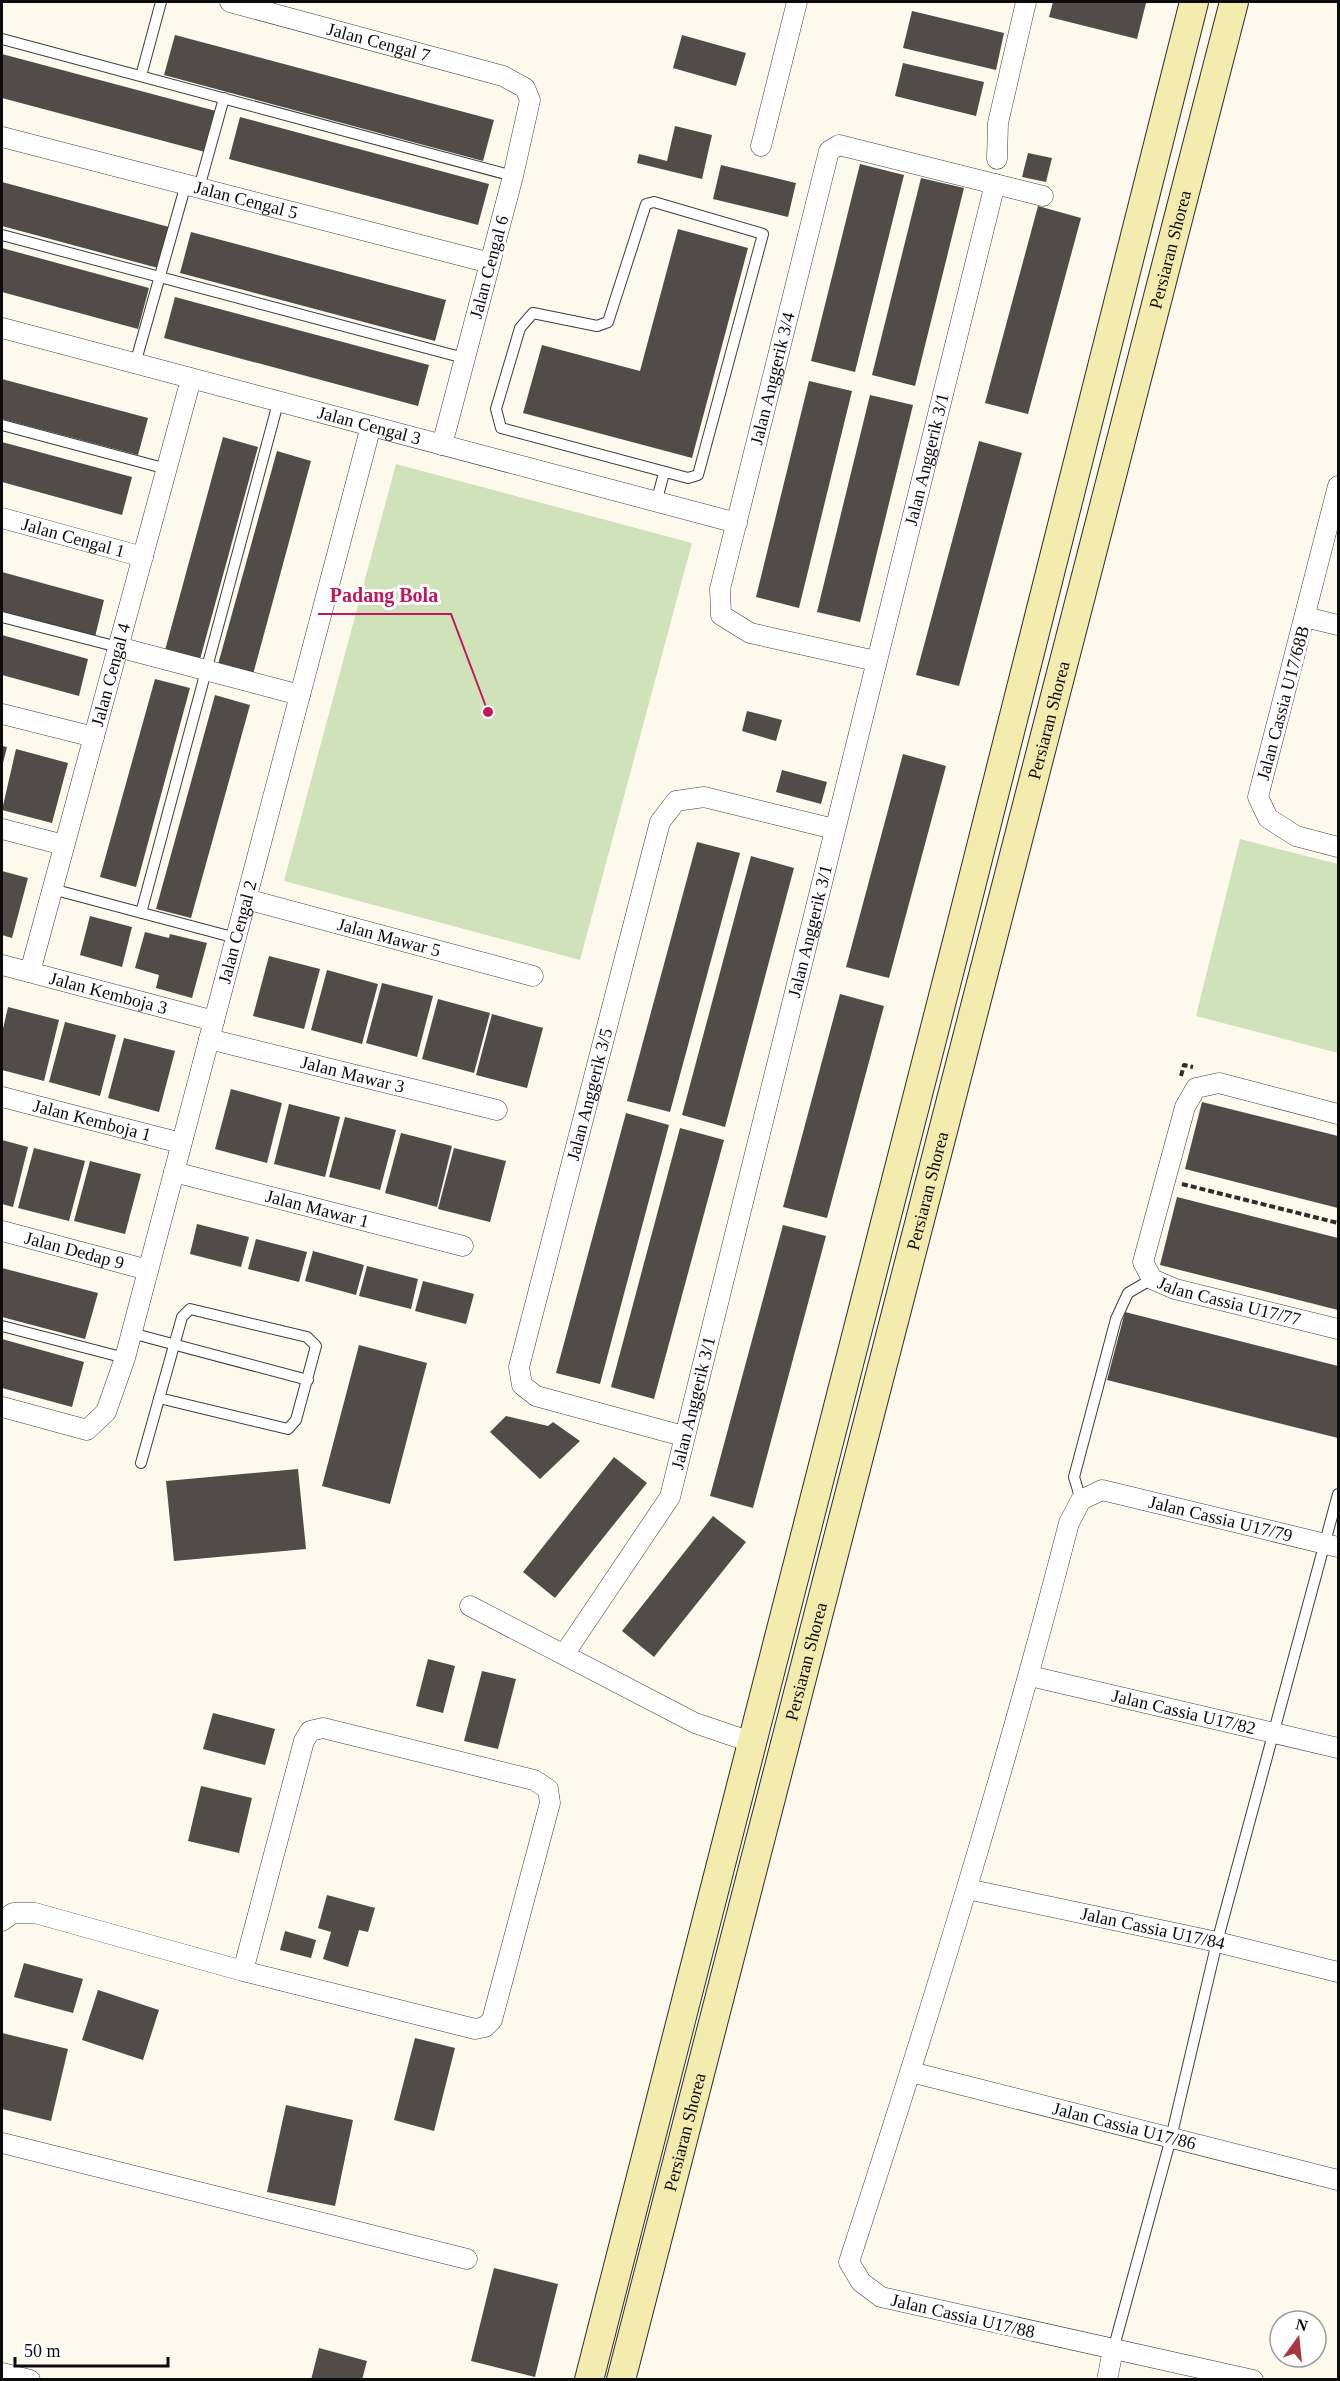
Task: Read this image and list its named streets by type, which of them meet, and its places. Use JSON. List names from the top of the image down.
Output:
{
  "streets": {
    "main road": ["Persiaran Shorea"],
    "street": [
      "Jalan Cengal 7",
      "Jalan Cengal 5",
      "Jalan Cengal 6",
      "Jalan Anggerik 3/4",
      "Jalan Cengal 3",
      "Jalan Anggerik 3/1",
      "Jalan Cengal 1",
      "Jalan Cengal 4",
      "Jalan Cassia U17/68B",
      "Jalan Cengal 2",
      "Jalan Mawar 5",
      "Jalan Kemboja 3",
      "Jalan Mawar 3",
      "Jalan Anggerik 3/5",
      "Jalan Kemboja 1",
      "Jalan Mawar 1",
      "Jalan Dedap 9",
      "Jalan Cassia U17/77",
      "Jalan Cassia U17/79",
      "Jalan Cassia U17/82",
      "Jalan Cassia U17/84",
      "Jalan Cassia U17/86",
      "Jalan Cassia U17/88"
    ]
  },
  "crossings": [
    ["Jalan Cengal 7", "Jalan Cengal 6"],
    ["Jalan Cengal 5", "Jalan Cengal 6"],
    ["Jalan Cengal 6", "Jalan Cengal 3"],
    ["Jalan Anggerik 3/4", "Jalan Cengal 3"],
    ["Jalan Anggerik 3/4", "Jalan Anggerik 3/1"],
    ["Jalan Cengal 3", "Jalan Cengal 4"],
    ["Jalan Cengal 3", "Jalan Cengal 2"],
    ["Jalan Anggerik 3/1", "Jalan Anggerik 3/5"],
    ["Jalan Cengal 1", "Jalan Cengal 4"],
    ["Jalan Cengal 4", "Jalan Kemboja 3"],
    ["Jalan Cengal 2", "Jalan Mawar 5"],
    ["Jalan Cengal 2", "Jalan Kemboja 3"],
    ["Jalan Cengal 2", "Jalan Mawar 3"],
    ["Jalan Cengal 2", "Jalan Kemboja 1"],
    ["Jalan Cengal 2", "Jalan Mawar 1"],
    ["Jalan Cengal 2", "Jalan Dedap 9"],
    ["Jalan Kemboja 3", "Jalan Mawar 3"],
    ["Jalan Cassia U17/79", "Jalan Cassia U17/88"],
    ["Jalan Cassia U17/82", "Jalan Cassia U17/88"],
    ["Jalan Cassia U17/84", "Jalan Cassia U17/88"],
    ["Jalan Cassia U17/86", "Jalan Cassia U17/88"]
  ],
  "places": ["Padang Bola"],
  "scale_bar": "50 m",
  "north": "top"
}
